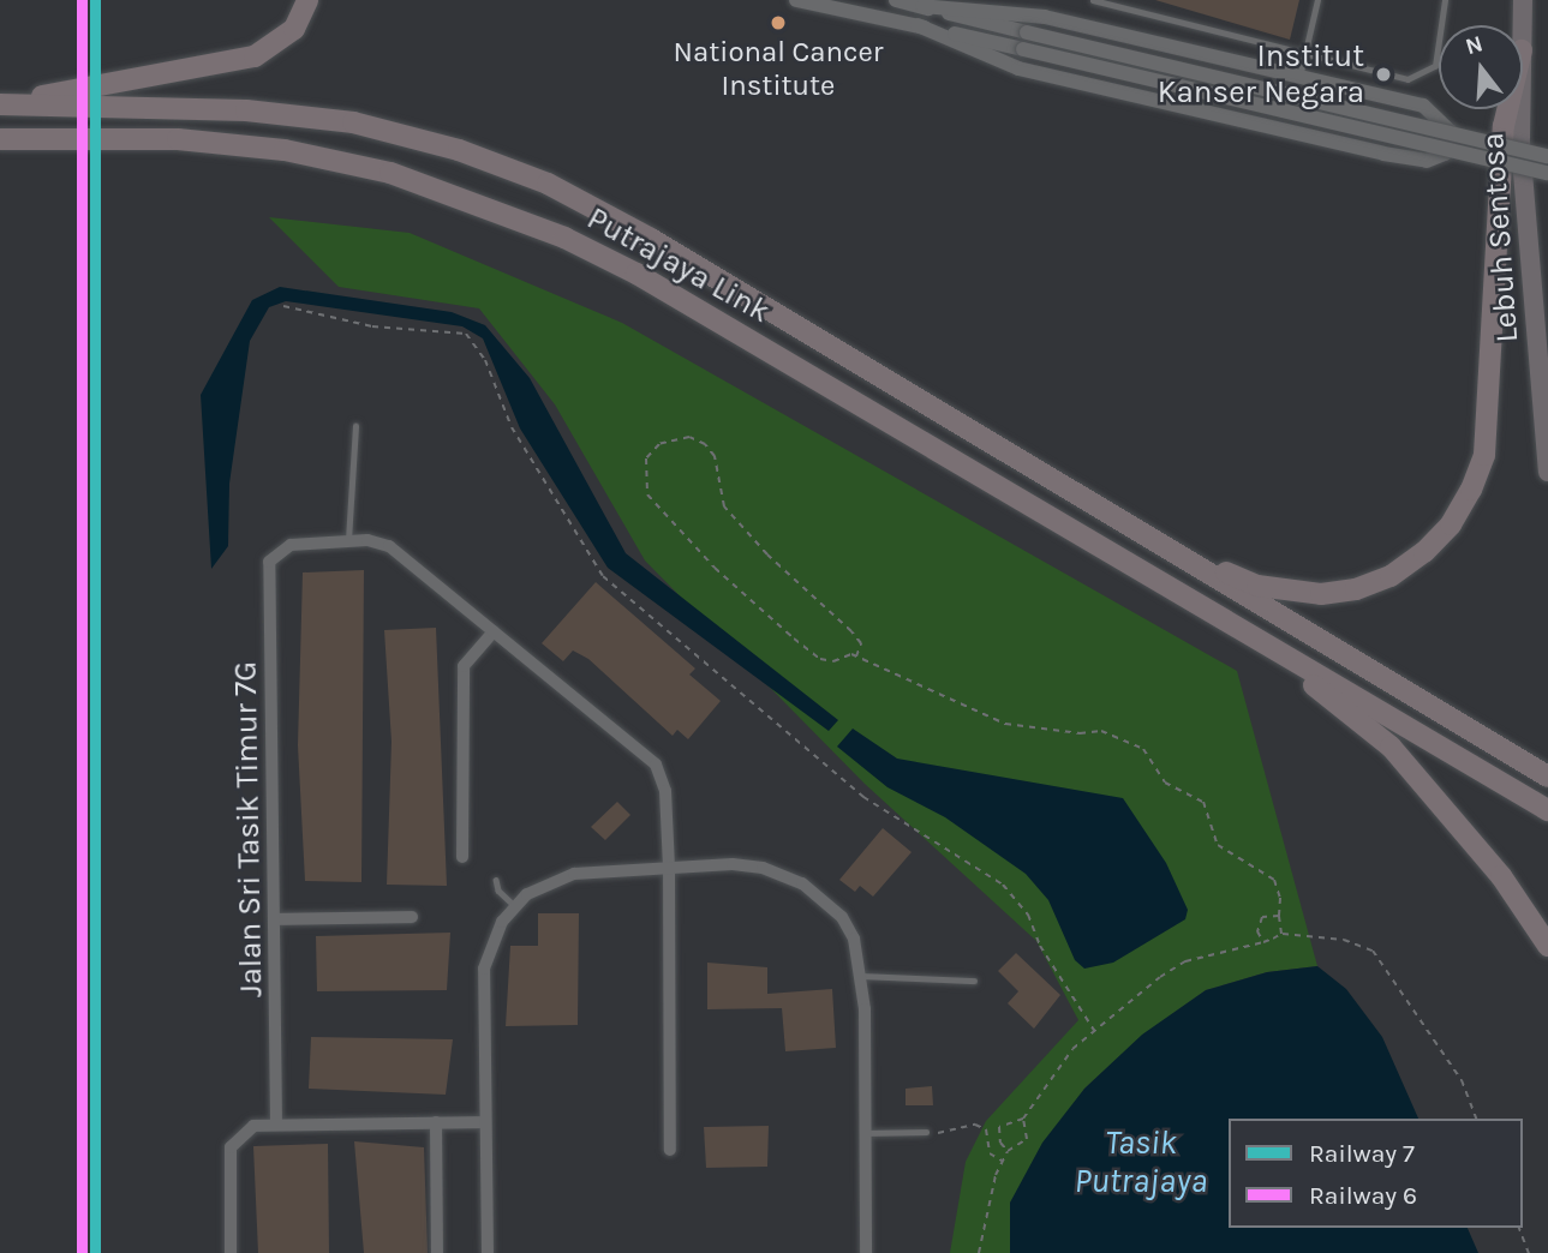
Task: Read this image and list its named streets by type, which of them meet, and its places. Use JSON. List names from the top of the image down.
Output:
{
  "streets": {
    "highway": ["Putrajaya Link"],
    "main road": ["Lebuh Sentosa"],
    "street": ["Jalan Sri Tasik Timur 7G"]
  },
  "water": ["Tasik Putrajaya"],
  "places": ["National Cancer Institute", "Institut Kanser Negara"],
  "lines": ["rail line 7", "rail line 6"],
  "legend": ["Railway 7", "Railway 6"],
  "north": "top"
}
